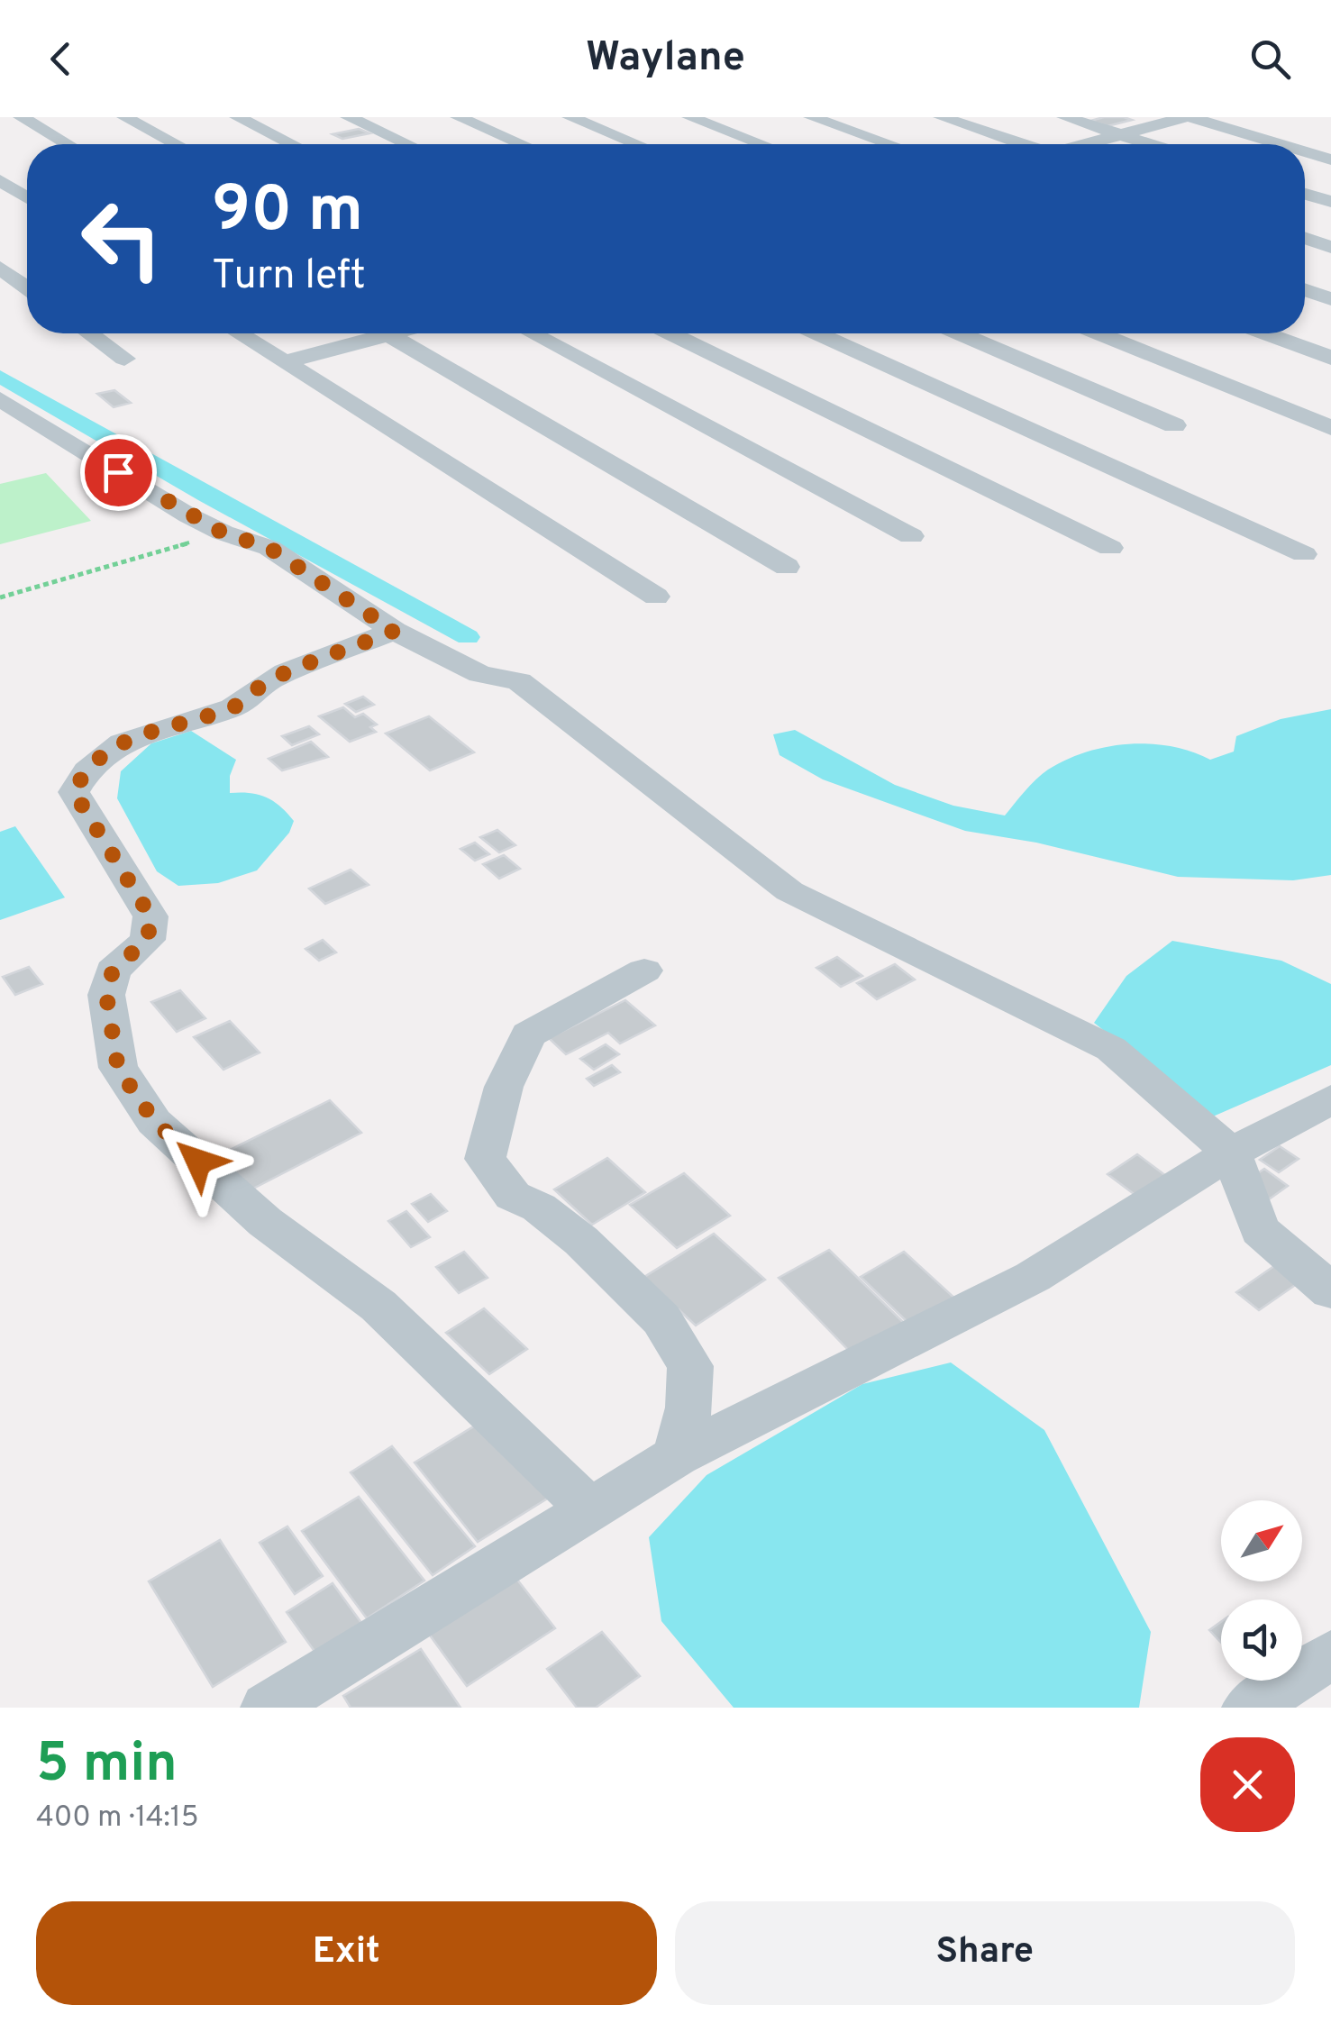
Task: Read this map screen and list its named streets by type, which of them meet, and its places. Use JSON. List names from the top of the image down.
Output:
{
  "north": "top right",
  "page": {
    "header": "Waylane",
    "turn": ["90 m", "Turn left"],
    "heading": ["5 min", "400 m · 14:15"],
    "buttons": ["Exit", "Share"]
  }
}
